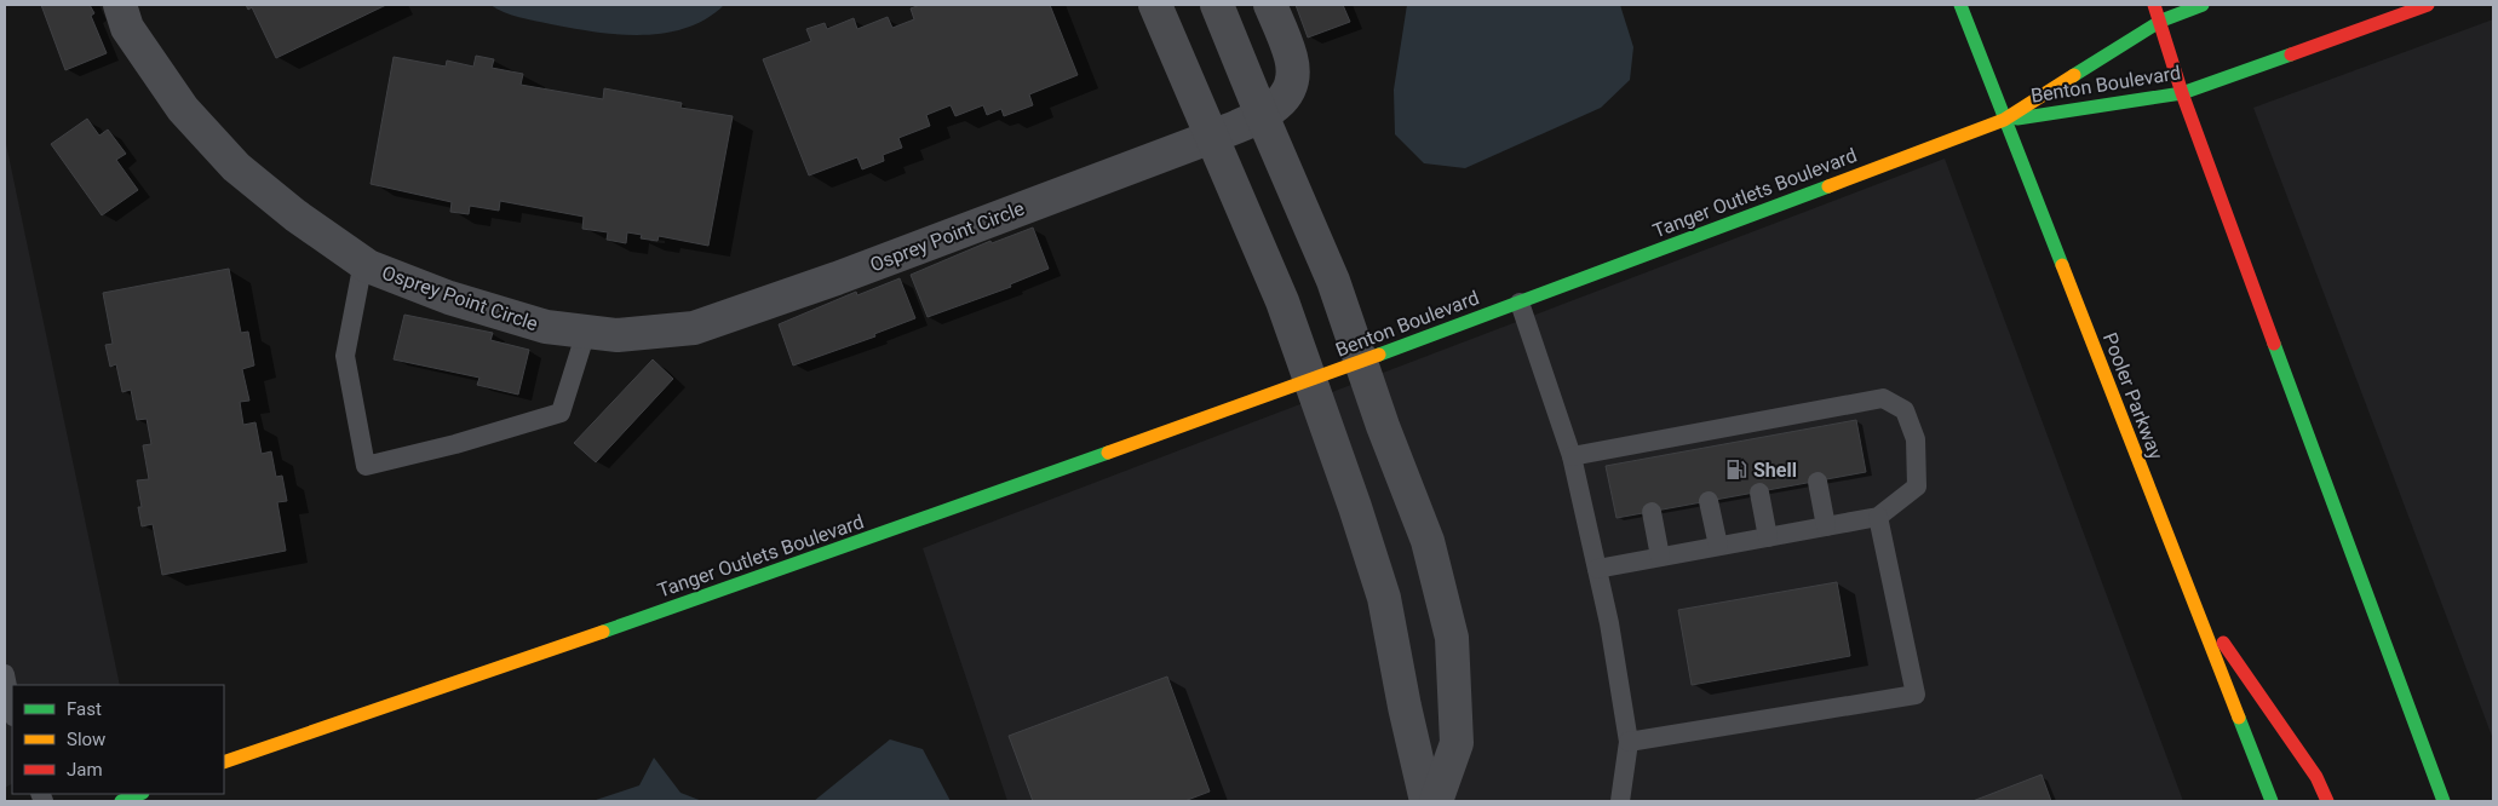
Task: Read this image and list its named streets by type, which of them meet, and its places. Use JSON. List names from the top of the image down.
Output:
{
  "streets": {
    "street": [
      "Benton Boulevard",
      "Tanger Outlets Boulevard",
      "Osprey Point Circle",
      "Pooler Parkway"
    ]
  },
  "crossings": [
    ["Benton Boulevard", "Tanger Outlets Boulevard"],
    ["Benton Boulevard", "Pooler Parkway"],
    ["Tanger Outlets Boulevard", "Pooler Parkway"]
  ],
  "places": {
    "fuel station": ["Shell"]
  },
  "legend": ["Fast", "Slow", "Jam"]
}
